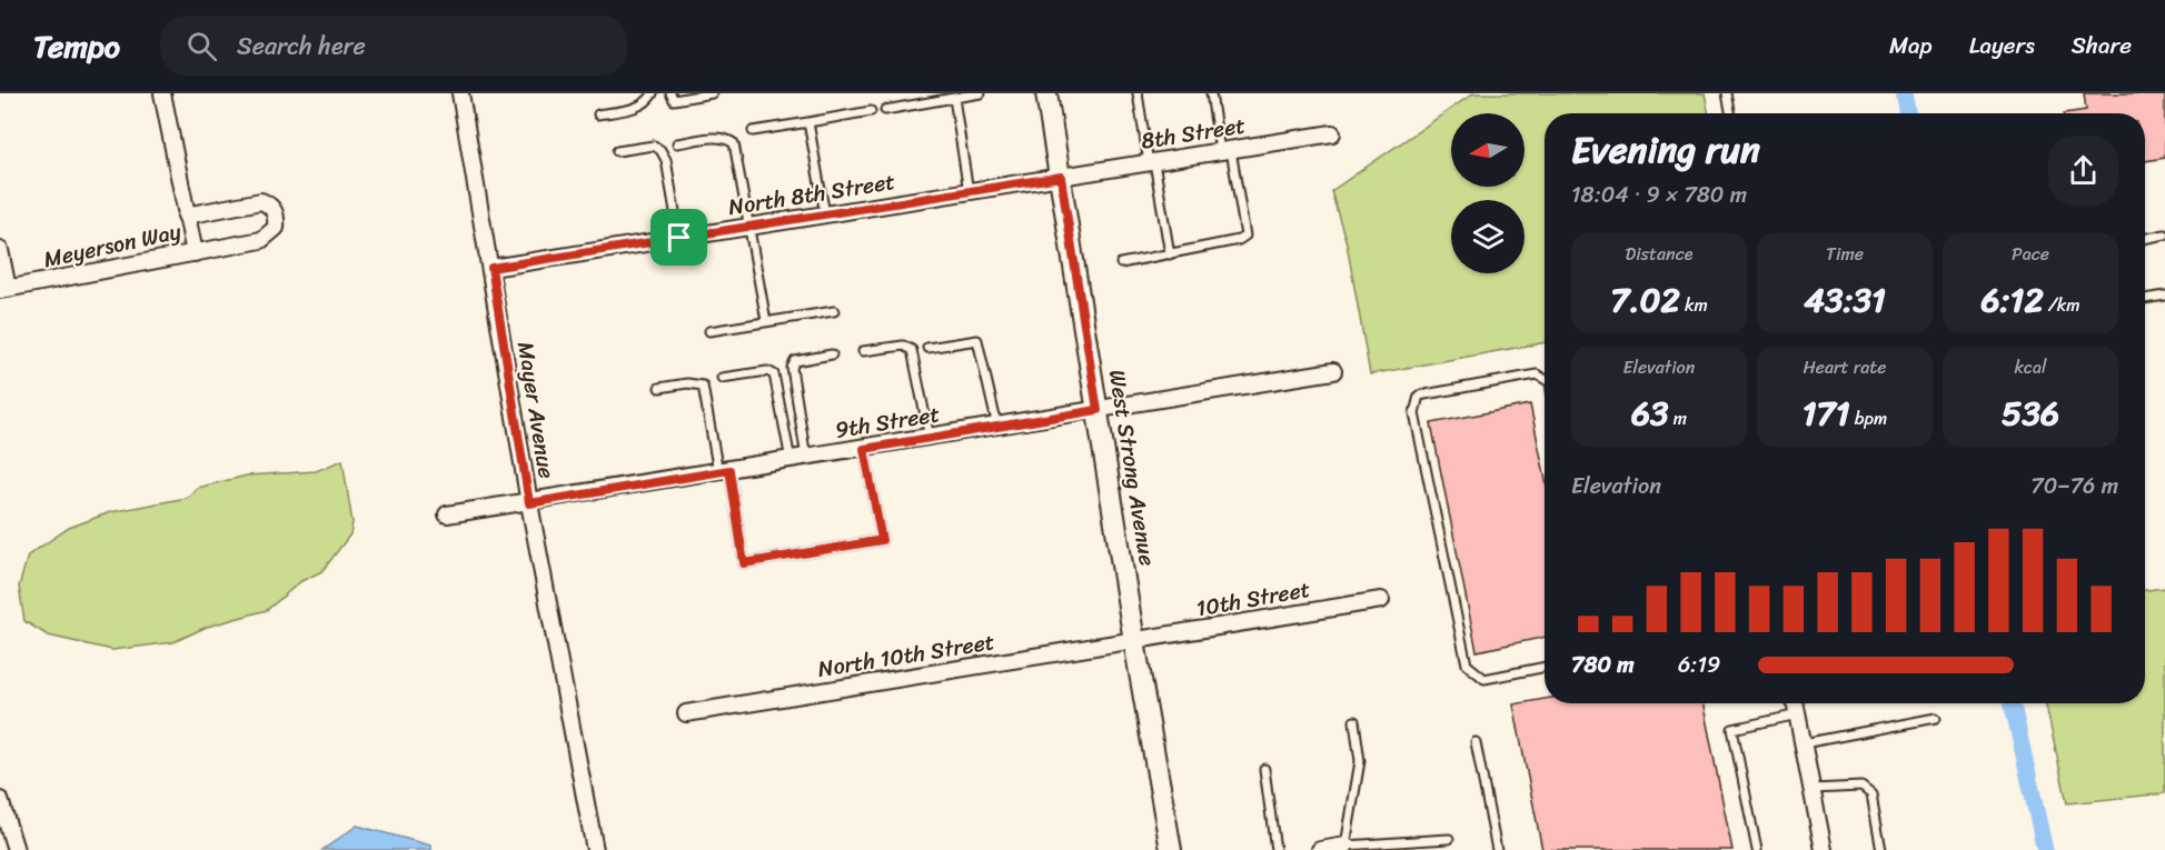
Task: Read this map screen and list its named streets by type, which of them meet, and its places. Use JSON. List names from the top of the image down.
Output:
{
  "streets": {
    "street": [
      "8th Street",
      "North 8th Street",
      "Meyerson Way",
      "Mayer Avenue",
      "9th Street",
      "West Strong Avenue",
      "10th Street",
      "North 10th Street"
    ]
  },
  "crossings": [
    ["8th Street", "North 8th Street"],
    ["8th Street", "West Strong Avenue"],
    ["North 8th Street", "Mayer Avenue"],
    ["North 8th Street", "West Strong Avenue"],
    ["Mayer Avenue", "9th Street"],
    ["9th Street", "West Strong Avenue"],
    ["West Strong Avenue", "10th Street"],
    ["West Strong Avenue", "North 10th Street"],
    ["10th Street", "North 10th Street"]
  ],
  "north": "left",
  "page": {
    "header": "Tempo",
    "search": "Search here",
    "nav": ["Map", "Layers", "Share"],
    "heading": ["Evening run", "18:04 · 9 × 780 m"],
    "stats": [
      ["Distance", "7.02 km"],
      ["Time", "43:31"],
      ["Pace", "6:12 /km"],
      ["Elevation", "63 m"],
      ["Heart rate", "171 bpm"],
      ["kcal", "536"]
    ],
    "chart": ["Elevation", "70–76 m"],
    "list": [
      {
        "name": "780 m",
        "note": "6:19"
      }
    ]
  }
}
